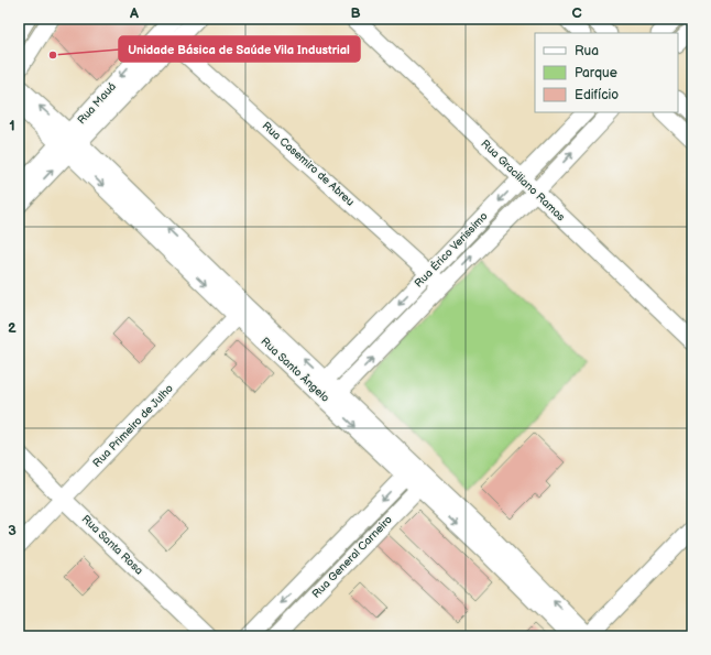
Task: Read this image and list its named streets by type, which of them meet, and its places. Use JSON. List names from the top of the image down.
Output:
{
  "streets": {
    "street": [
      "Rua Mauá",
      "Rua Casemiro de Abreu",
      "Rua Graciliano Ramos",
      "Rua Érico Verissimo",
      "Rua Santo Ângelo",
      "Rua Primeiro de Julho",
      "Rua Santa Rosa",
      "Rua General Carneiro"
    ]
  },
  "crossings": [
    ["Rua Mauá", "Rua Casemiro de Abreu"],
    ["Rua Mauá", "Rua Santo Ângelo"],
    ["Rua Casemiro de Abreu", "Rua Érico Verissimo"],
    ["Rua Graciliano Ramos", "Rua Érico Verissimo"],
    ["Rua Érico Verissimo", "Rua Santo Ângelo"],
    ["Rua Santo Ângelo", "Rua Primeiro de Julho"],
    ["Rua Santo Ângelo", "Rua General Carneiro"],
    ["Rua Primeiro de Julho", "Rua Santa Rosa"]
  ],
  "places": ["Unidade Básica de Saúde Vila Industrial"],
  "legend": ["Rua", "Parque", "Edifício"],
  "grid": {
    "columns": ["A", "B", "C"],
    "rows": ["1", "2", "3"]
  }
}
